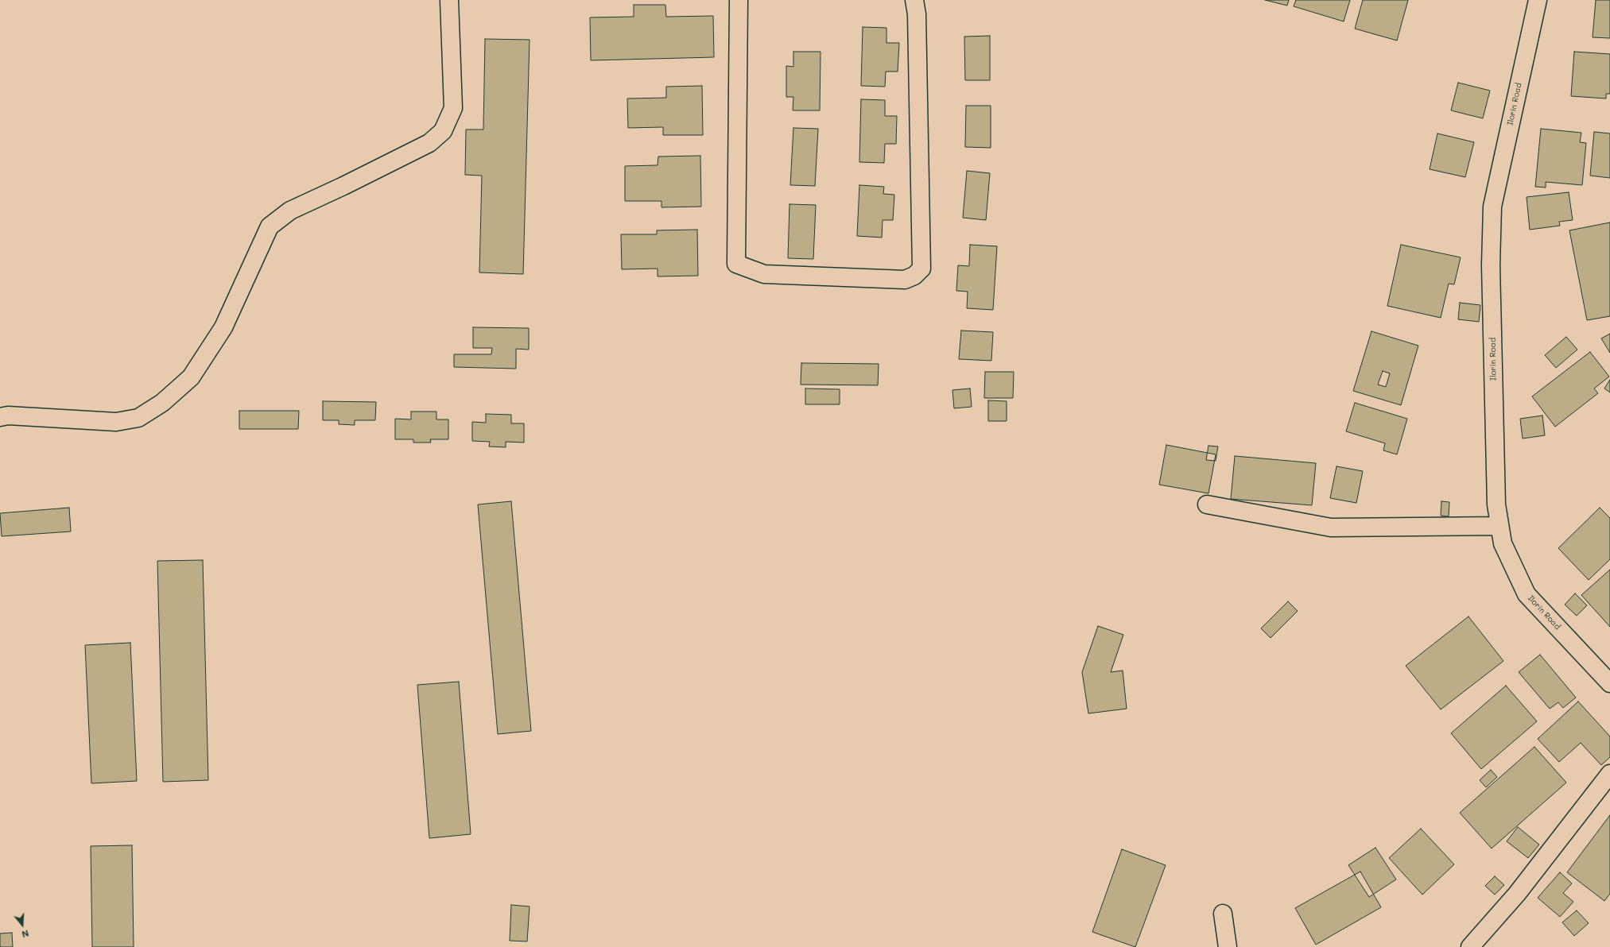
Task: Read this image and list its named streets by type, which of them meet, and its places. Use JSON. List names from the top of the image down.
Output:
{
  "streets": {
    "street": ["Ilorin Road"]
  },
  "north": "bottom"
}
